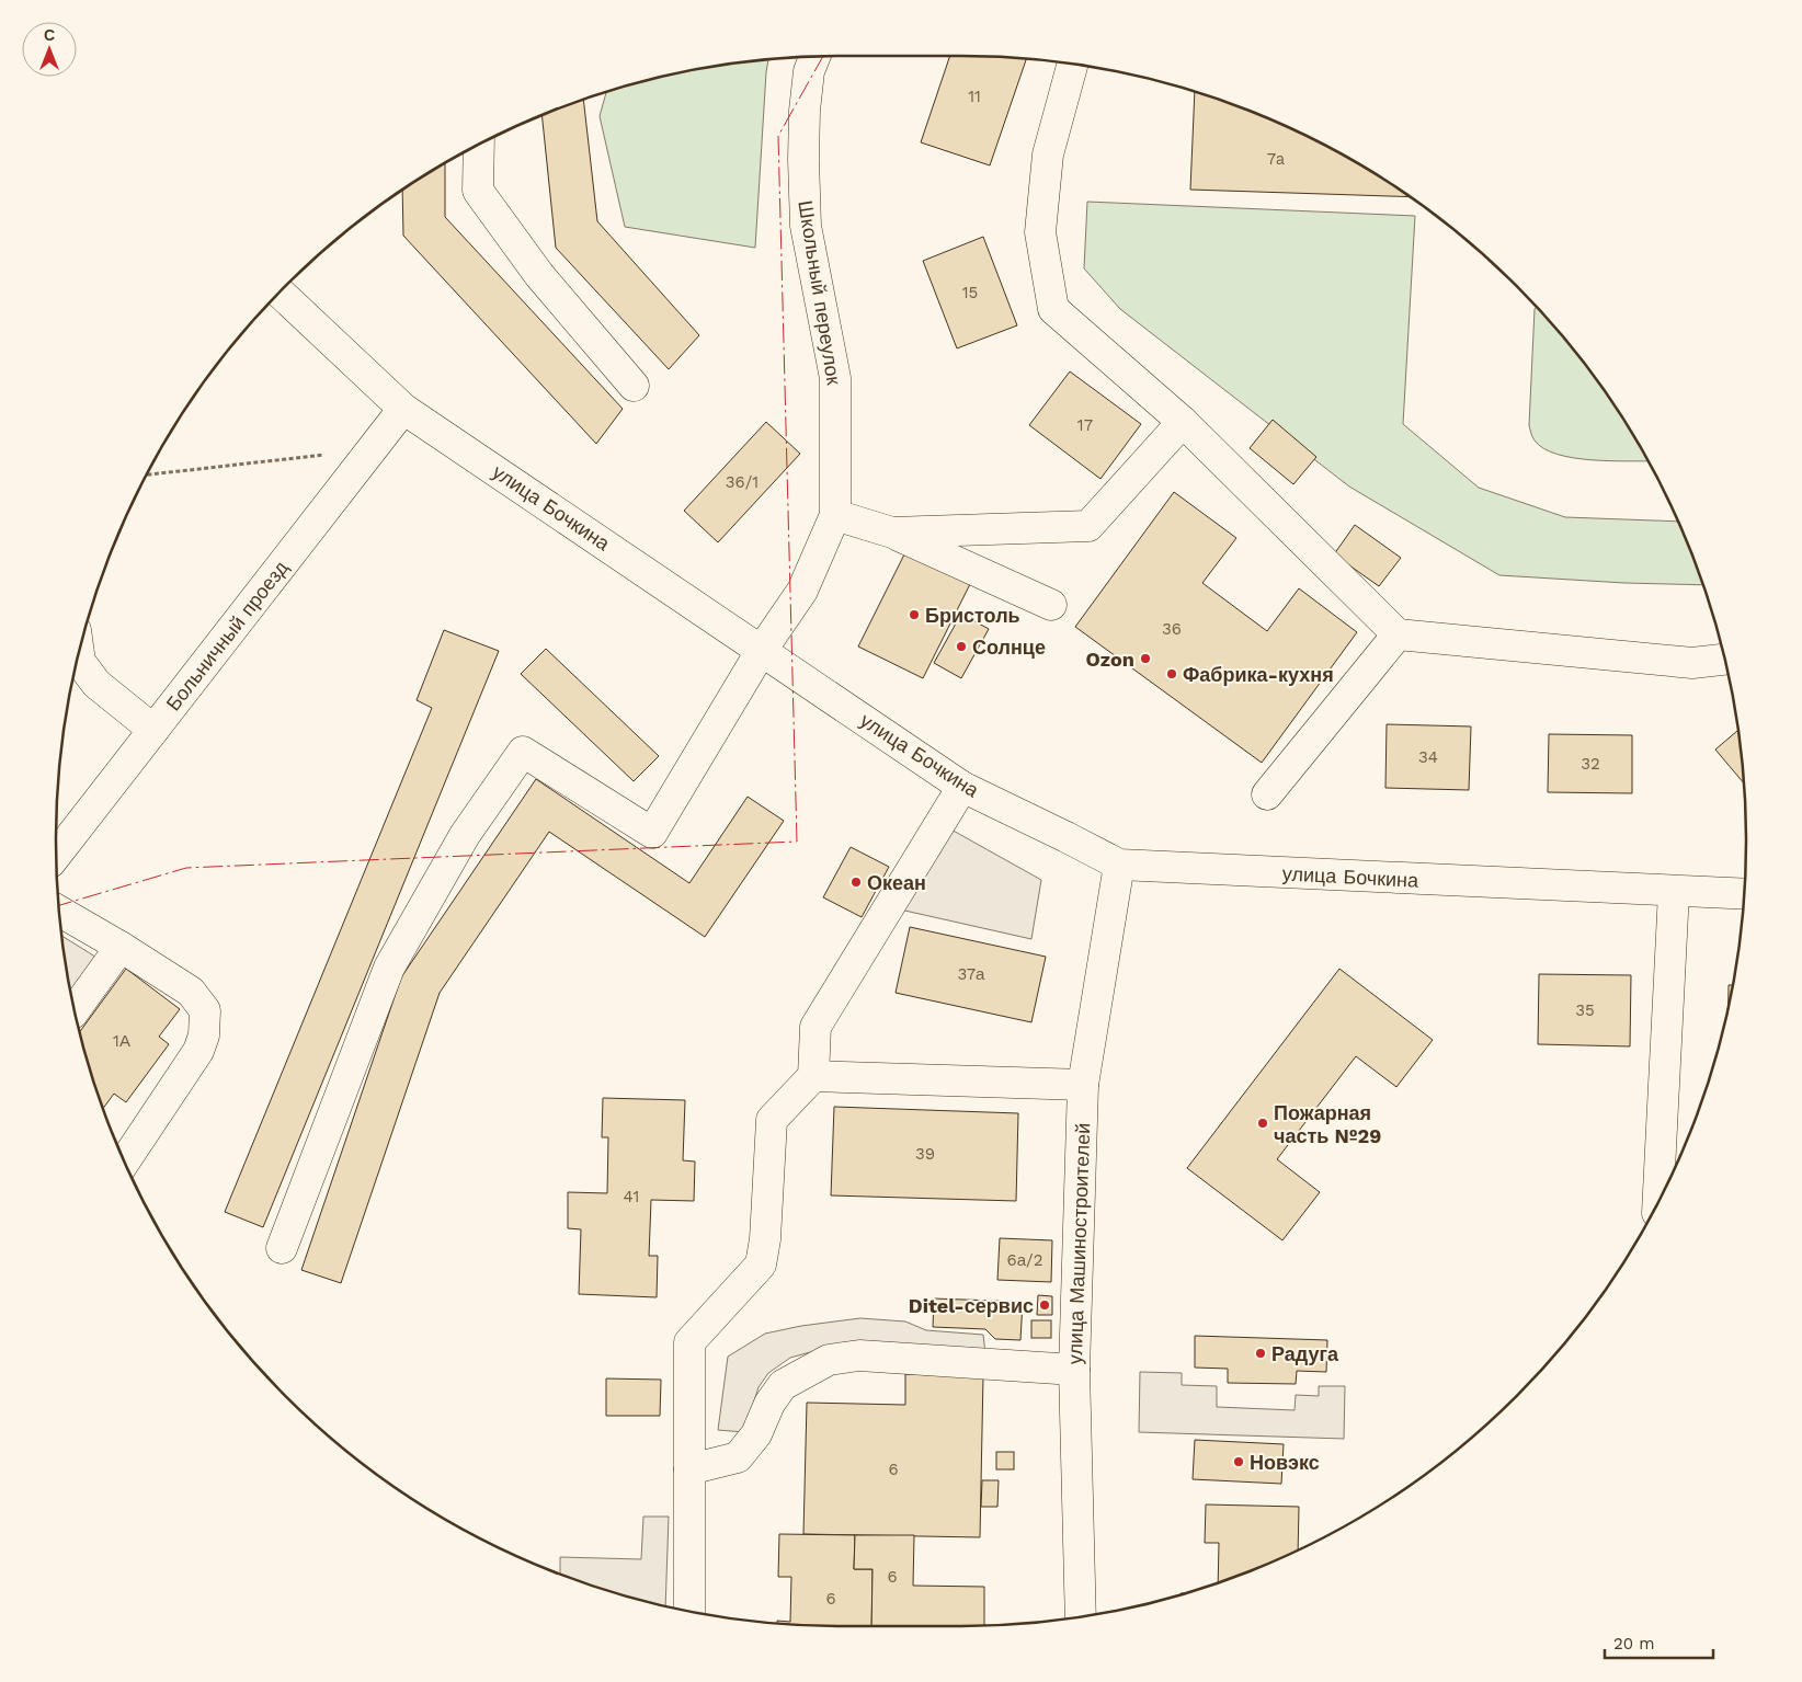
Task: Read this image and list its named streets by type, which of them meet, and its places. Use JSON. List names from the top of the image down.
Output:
{
  "streets": {
    "street": [
      "Школьный переулок",
      "улица Бочкина",
      "Больничный проезд",
      "улица Машиностроителей"
    ]
  },
  "crossings": [
    ["Школьный переулок", "улица Бочкина"],
    ["улица Бочкина", "Больничный проезд"],
    ["улица Бочкина", "улица Машиностроителей"]
  ],
  "places": [
    "Бристоль",
    "Солнце",
    "Ozon",
    "Фабрика-кухня",
    "Океан",
    "Пожарная часть №29",
    "Ditel-сервис",
    "Радуга",
    "Новэкс"
  ],
  "house_numbers": [
    "11",
    "7a",
    "15",
    "17",
    "36/1",
    "36",
    "34",
    "32",
    "37а",
    "35",
    "1А",
    "39",
    "41",
    "6а/2",
    "6",
    "6",
    "6"
  ],
  "scale_bar": "20 m",
  "north": "top"
}
